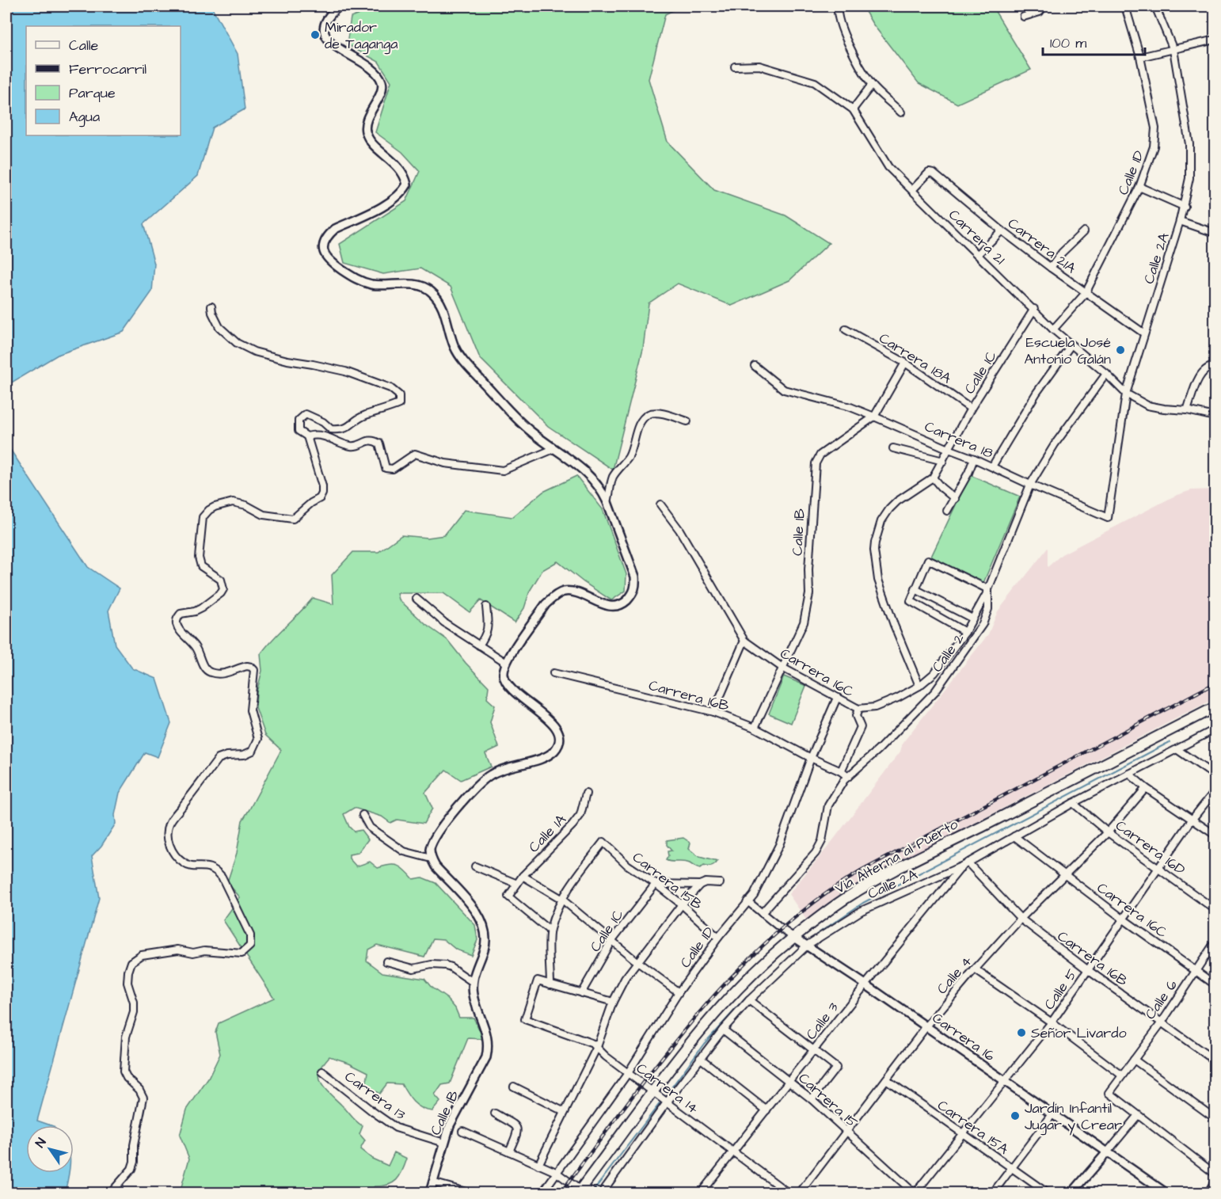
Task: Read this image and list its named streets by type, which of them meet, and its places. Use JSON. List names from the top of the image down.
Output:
{
  "streets": {
    "main road": ["Vía Alterna al Puerto"],
    "street": [
      "Calle 1D",
      "Carrera 21",
      "Carrera 21A",
      "Calle 2A",
      "Carrera 18A",
      "Calle 1C",
      "Carrera 18",
      "Calle 1B",
      "Calle 2",
      "Carrera 16C",
      "Carrera 16B",
      "Calle 1A",
      "Carrera 16D",
      "Carrera 15B",
      "Calle 4",
      "Calle 5",
      "Calle 6",
      "Calle 3",
      "Carrera 16",
      "Carrera 14",
      "Carrera 13",
      "Carrera 15",
      "Carrera 15A"
    ]
  },
  "crossings": [
    ["Calle 1D", "Carrera 21"],
    ["Calle 1D", "Carrera 21A"],
    ["Calle 1D", "Carrera 16C"],
    ["Calle 1D", "Carrera 16B"],
    ["Calle 1D", "Carrera 15B"],
    ["Calle 1D", "Carrera 16"],
    ["Calle 1D", "Carrera 14"],
    ["Carrera 21", "Carrera 21A"],
    ["Carrera 21", "Calle 2A"],
    ["Carrera 21", "Calle 1C"],
    ["Carrera 21", "Calle 2"],
    ["Carrera 21A", "Calle 2A"],
    ["Calle 2A", "Carrera 18"],
    ["Calle 2A", "Carrera 16C"],
    ["Calle 2A", "Carrera 16B"],
    ["Calle 2A", "Carrera 16D"],
    ["Calle 2A", "Vía Alterna al Puerto"],
    ["Calle 2A", "Calle 3"],
    ["Calle 2A", "Carrera 16"],
    ["Calle 2A", "Carrera 14"],
    ["Calle 2A", "Carrera 15"],
    ["Carrera 18A", "Calle 1C"],
    ["Carrera 18A", "Calle 1B"],
    ["Calle 1C", "Carrera 18"],
    ["Calle 1C", "Carrera 15B"],
    ["Carrera 18", "Calle 1B"],
    ["Carrera 18", "Calle 2"],
    ["Calle 1B", "Carrera 16C"],
    ["Calle 1B", "Carrera 16B"],
    ["Calle 1B", "Carrera 13"],
    ["Calle 2", "Carrera 16C"],
    ["Calle 2", "Carrera 16B"],
    ["Calle 2", "Carrera 16"],
    ["Carrera 16C", "Calle 4"],
    ["Carrera 16C", "Calle 5"],
    ["Carrera 16C", "Calle 6"],
    ["Carrera 16B", "Calle 4"],
    ["Carrera 16B", "Calle 5"],
    ["Carrera 16B", "Calle 6"],
    ["Carrera 16B", "Calle 3"],
    ["Carrera 16D", "Calle 4"],
    ["Carrera 16D", "Calle 5"],
    ["Vía Alterna al Puerto", "Carrera 16"],
    ["Vía Alterna al Puerto", "Carrera 14"],
    ["Calle 4", "Carrera 16"],
    ["Calle 4", "Carrera 15"],
    ["Calle 4", "Carrera 15A"],
    ["Calle 5", "Carrera 16"],
    ["Calle 5", "Carrera 15"],
    ["Calle 5", "Carrera 15A"],
    ["Calle 3", "Carrera 16"],
    ["Calle 3", "Carrera 14"],
    ["Calle 3", "Carrera 15"]
  ],
  "places": [
    "Mirador de Taganga",
    "Escuela José Antonio Galán",
    "Señor Livardo",
    "Jardín Infantil Jugar y Crear"
  ],
  "legend": [
    "Calle",
    "Ferrocarril",
    "Parque",
    "Agua"
  ],
  "scale_bar": "100 m",
  "north": "top left"
}
